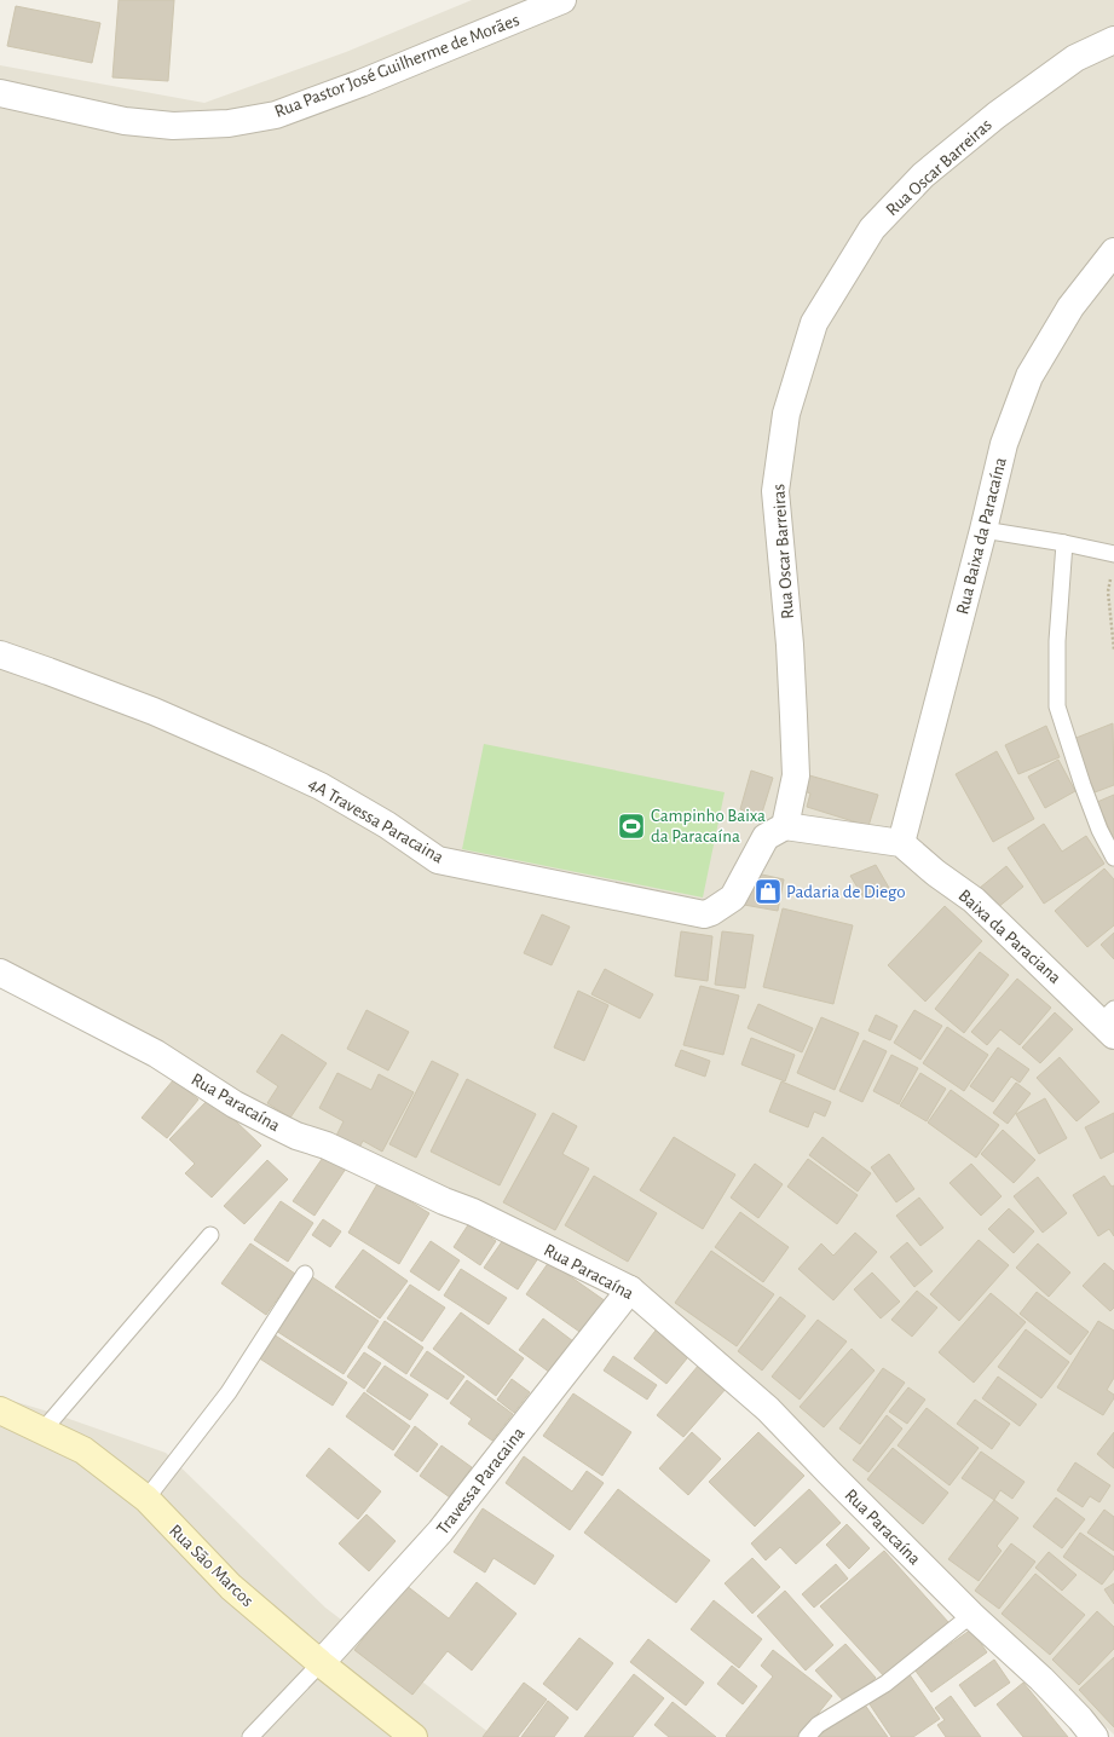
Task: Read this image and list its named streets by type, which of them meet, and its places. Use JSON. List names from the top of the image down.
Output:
{
  "streets": {
    "main road": ["Rua São Marcos"],
    "street": [
      "Rua Pastor José Guilherme de Morães",
      "Rua Oscar Barreiras",
      "Rua Baixa da Paracaína",
      "4A Travessa Paracaina",
      "Baixa da Paraciana",
      "Rua Paracaína",
      "Travessa Paracaina"
    ]
  },
  "crossings": [
    ["Rua Oscar Barreiras", "4A Travessa Paracaina"],
    ["Rua Baixa da Paracaína", "Baixa da Paraciana"],
    ["Rua Paracaína", "Travessa Paracaina"],
    ["Travessa Paracaina", "Rua São Marcos"]
  ],
  "places": {
    "sports": ["Campinho Baixa da Paracaína"],
    "shop": ["Padaria de Diego"]
  }
}
